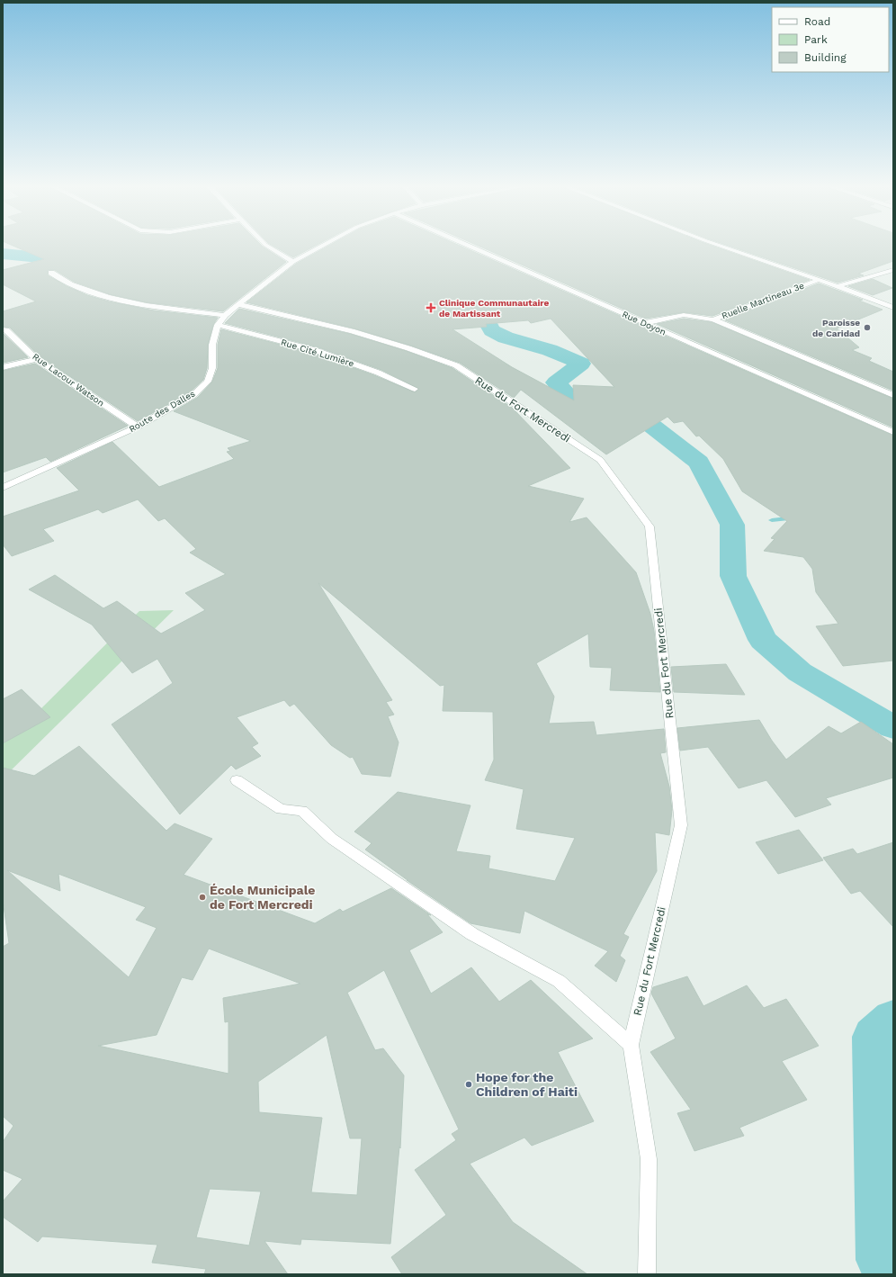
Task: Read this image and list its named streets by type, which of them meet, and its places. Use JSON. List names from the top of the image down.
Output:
{
  "streets": {
    "street": [
      "Ruelle Martineau 3e",
      "Rue Doyon",
      "Rue Cité Lumière",
      "Rue Lacour Watson",
      "Rue du Fort Mercredi",
      "Route des Dalles"
    ]
  },
  "crossings": [
    ["Ruelle Martineau 3e", "Rue Doyon"],
    ["Rue Cité Lumière", "Route des Dalles"],
    ["Rue Lacour Watson", "Route des Dalles"],
    ["Rue du Fort Mercredi", "Route des Dalles"]
  ],
  "places": {
    "health": ["Clinique Communautaire de Martissant"],
    "other": ["Paroisse de Caridad", "École Municipale de Fort Mercredi", "Hope for the Children of Haiti"]
  },
  "legend": ["Road", "Park", "Building"]
}
